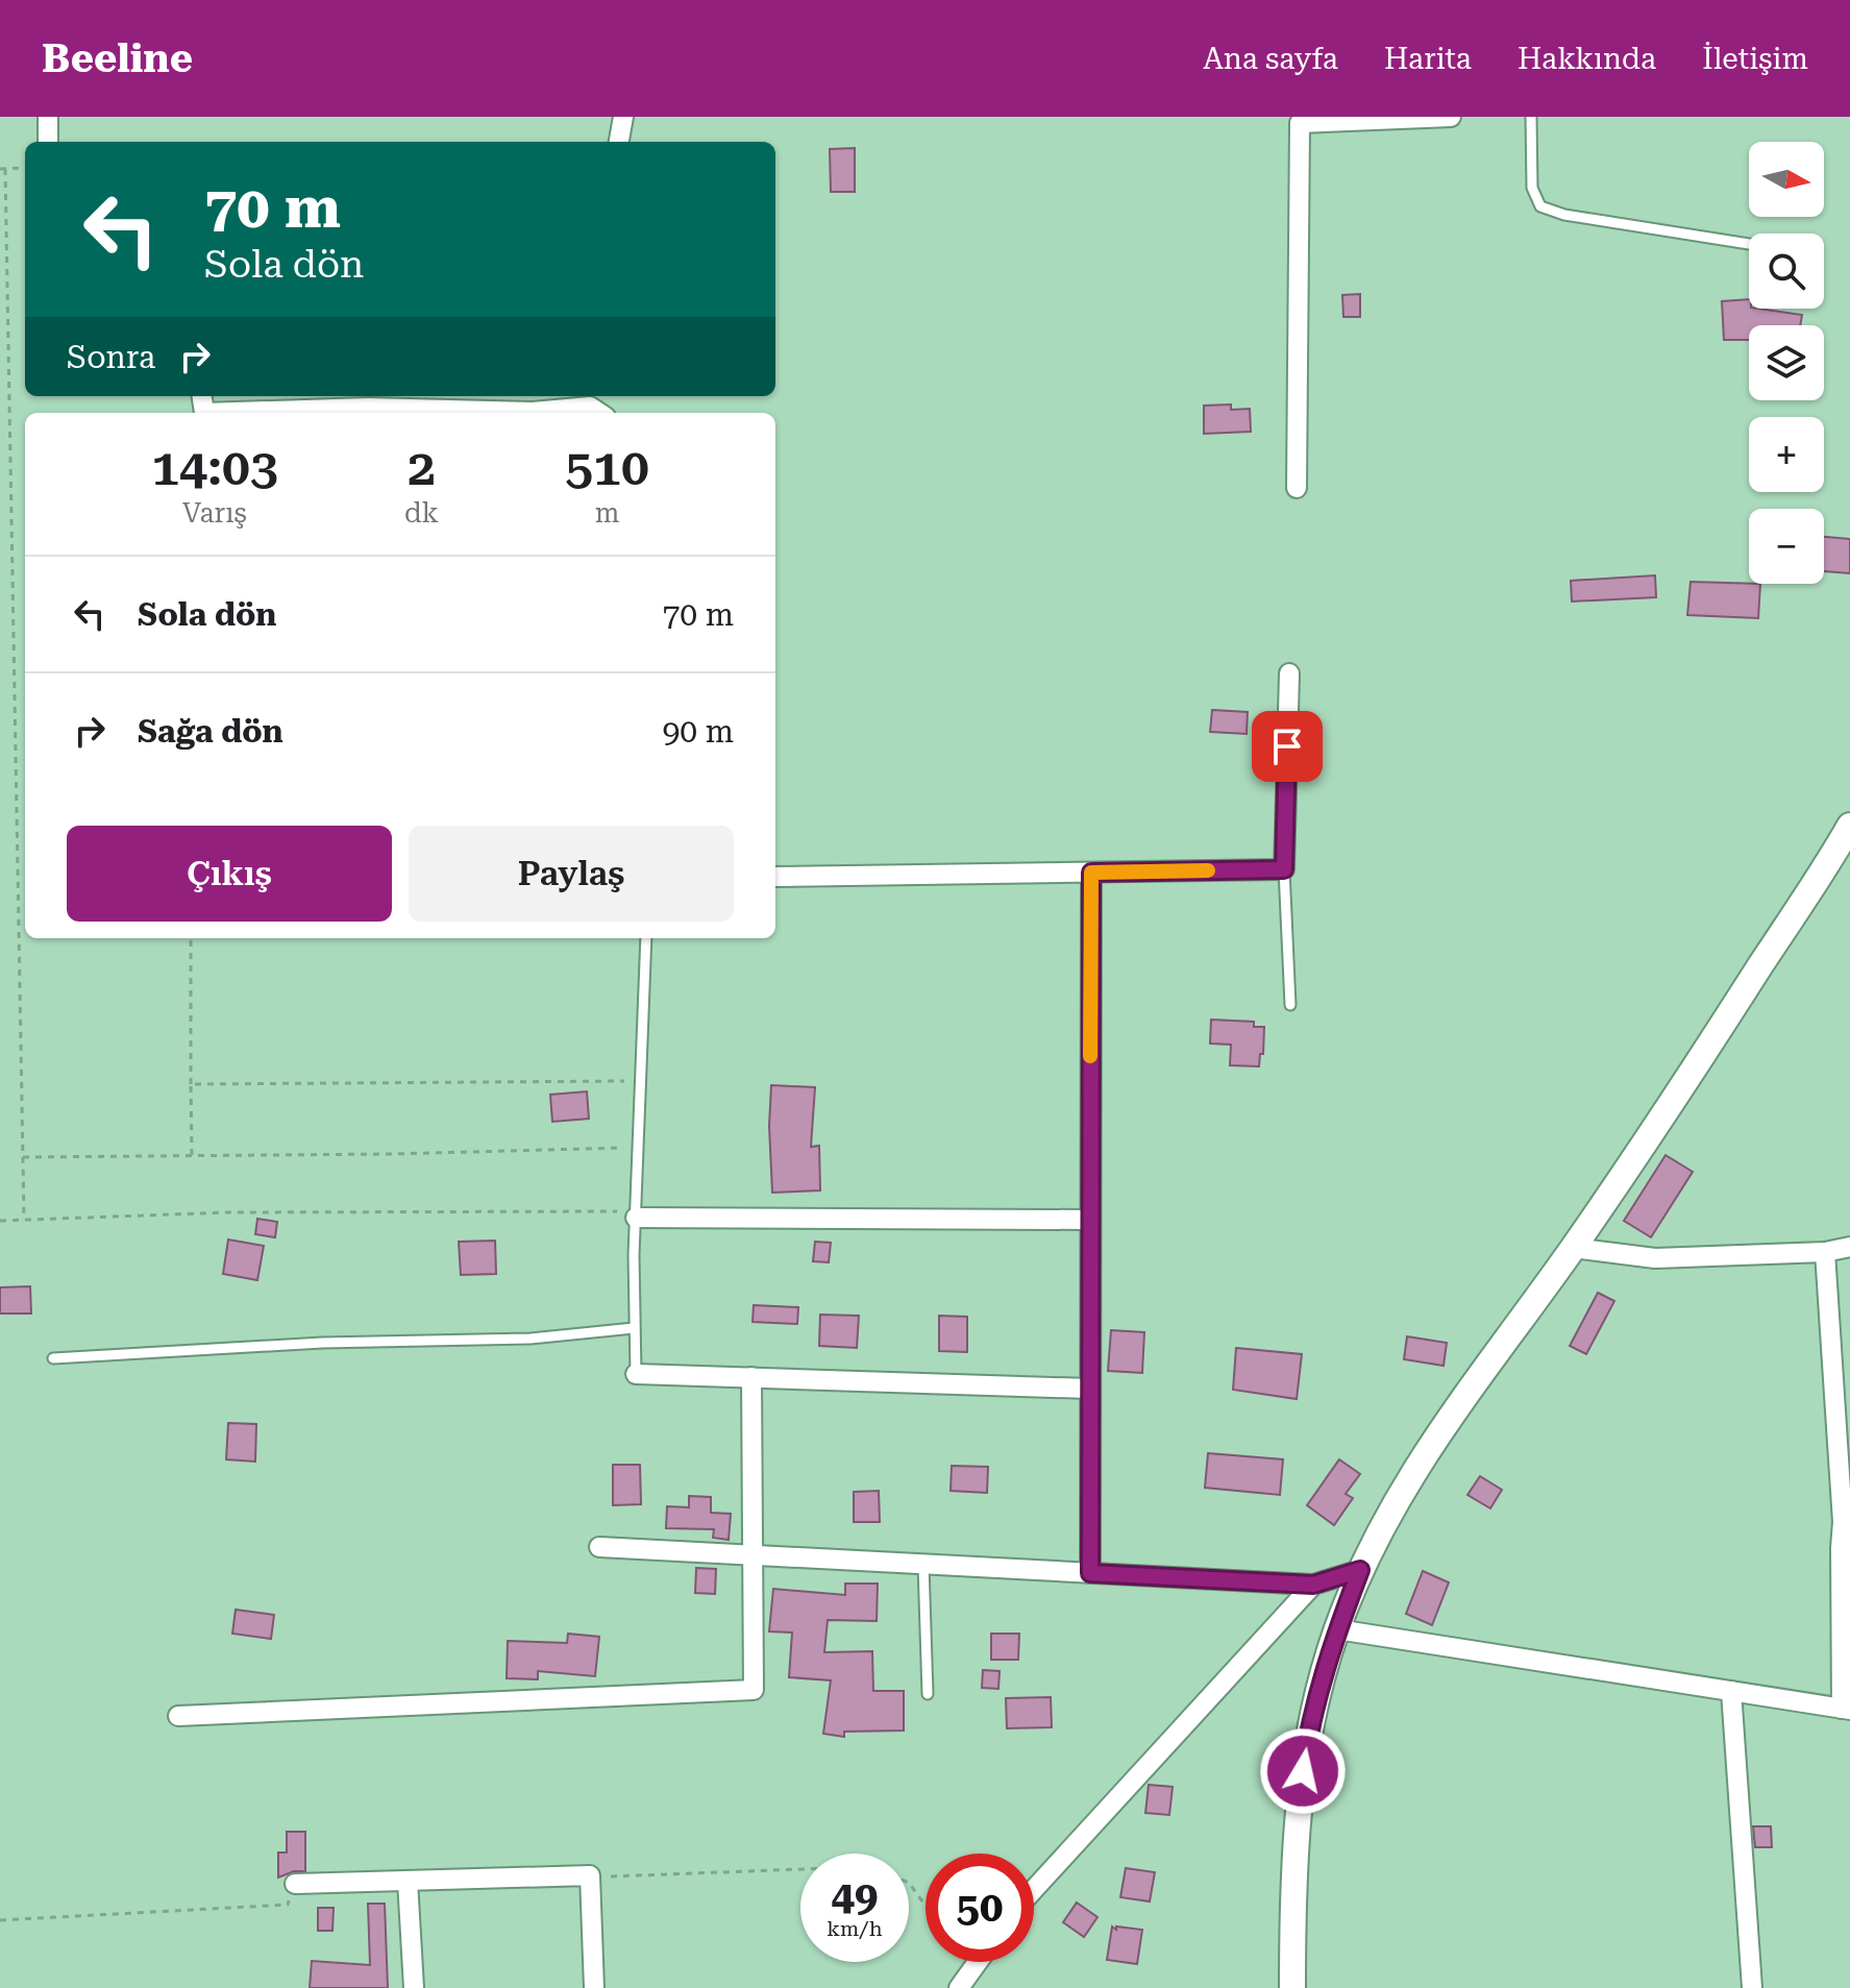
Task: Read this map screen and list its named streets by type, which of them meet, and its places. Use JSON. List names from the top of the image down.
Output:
{
  "north": "right",
  "page": {
    "header": "Beeline",
    "nav": [
      "Ana sayfa",
      "Harita",
      "Hakkında",
      "İletişim"
    ],
    "map_buttons": ["+", "−"],
    "turn": ["70 m", "Sola dön"],
    "then": "Sonra",
    "eta": [
      "14:03",
      "Varış",
      "2",
      "dk",
      "510",
      "m"
    ],
    "list": [
      {
        "name": "Sola dön",
        "value": "70 m"
      },
      {
        "name": "Sağa dön",
        "value": "90 m"
      }
    ],
    "buttons": ["Çıkış", "Paylaş"],
    "speed": "49 km/h",
    "limit": "50"
  }
}
